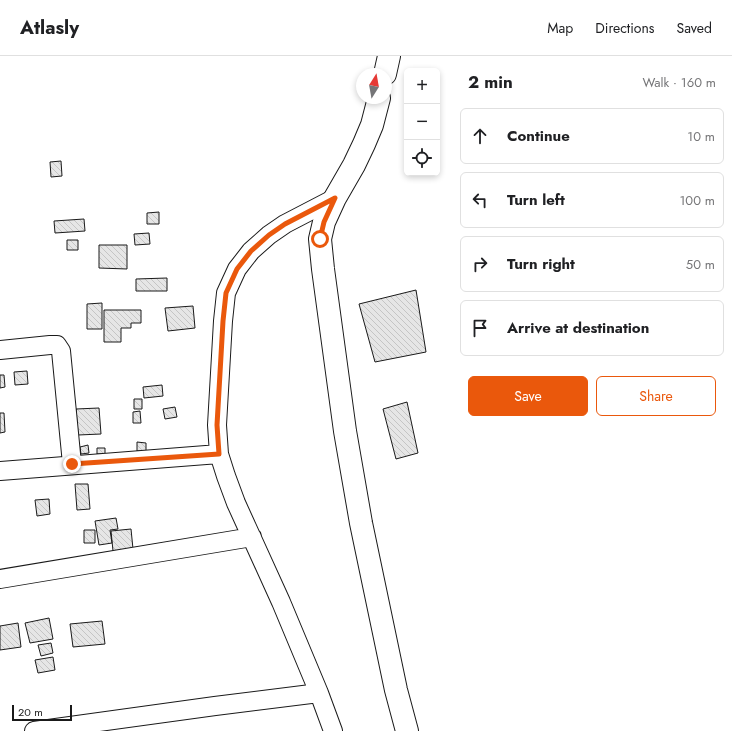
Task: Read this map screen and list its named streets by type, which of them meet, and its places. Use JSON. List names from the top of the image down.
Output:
{
  "scale_bar": "20 m",
  "north": "top",
  "page": {
    "header": "Atlasly",
    "nav": ["Map", "Directions", "Saved"],
    "heading": ["2 min", "Walk · 160 m"],
    "map_buttons": ["+", "−"],
    "list": [
      ["Continue", "10 m"],
      ["Turn left", "100 m"],
      ["Turn right", "50 m"],
      "Arrive at destination"
    ],
    "buttons": ["Save", "Share"],
    "scale": "20 m"
  }
}
